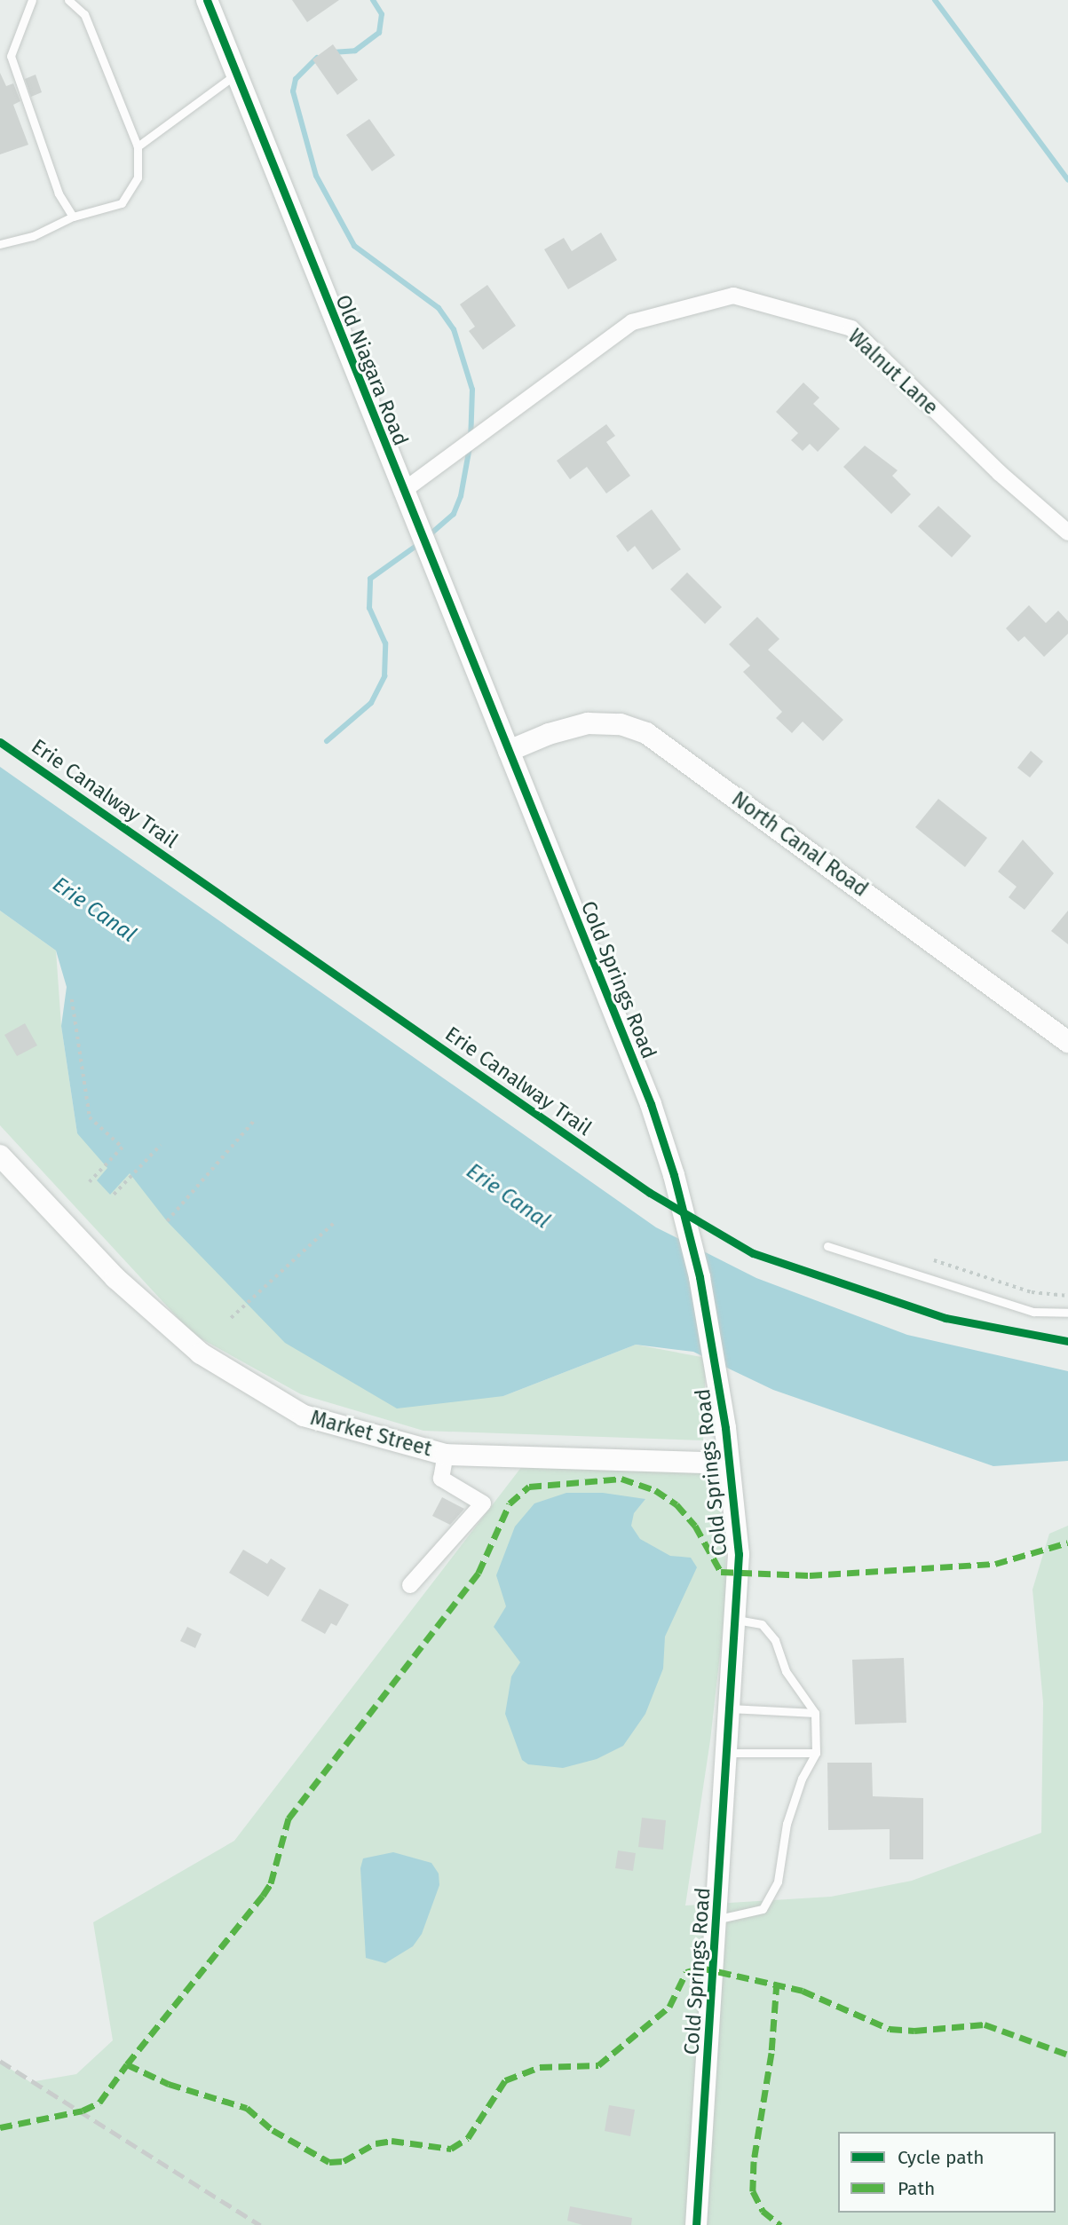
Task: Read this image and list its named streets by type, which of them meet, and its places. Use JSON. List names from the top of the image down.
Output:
{
  "streets": {
    "street": [
      "Old Niagara Road",
      "Walnut Lane",
      "North Canal Road",
      "Cold Springs Road",
      "Market Street"
    ],
    "cycle path": ["Erie Canalway Trail"]
  },
  "crossings": [
    ["Old Niagara Road", "Walnut Lane"],
    ["Old Niagara Road", "North Canal Road"],
    ["Old Niagara Road", "Cold Springs Road"],
    ["North Canal Road", "Cold Springs Road"],
    ["Cold Springs Road", "Market Street"]
  ],
  "water": ["Erie Canal"],
  "legend": ["Cycle path", "Path"]
}
